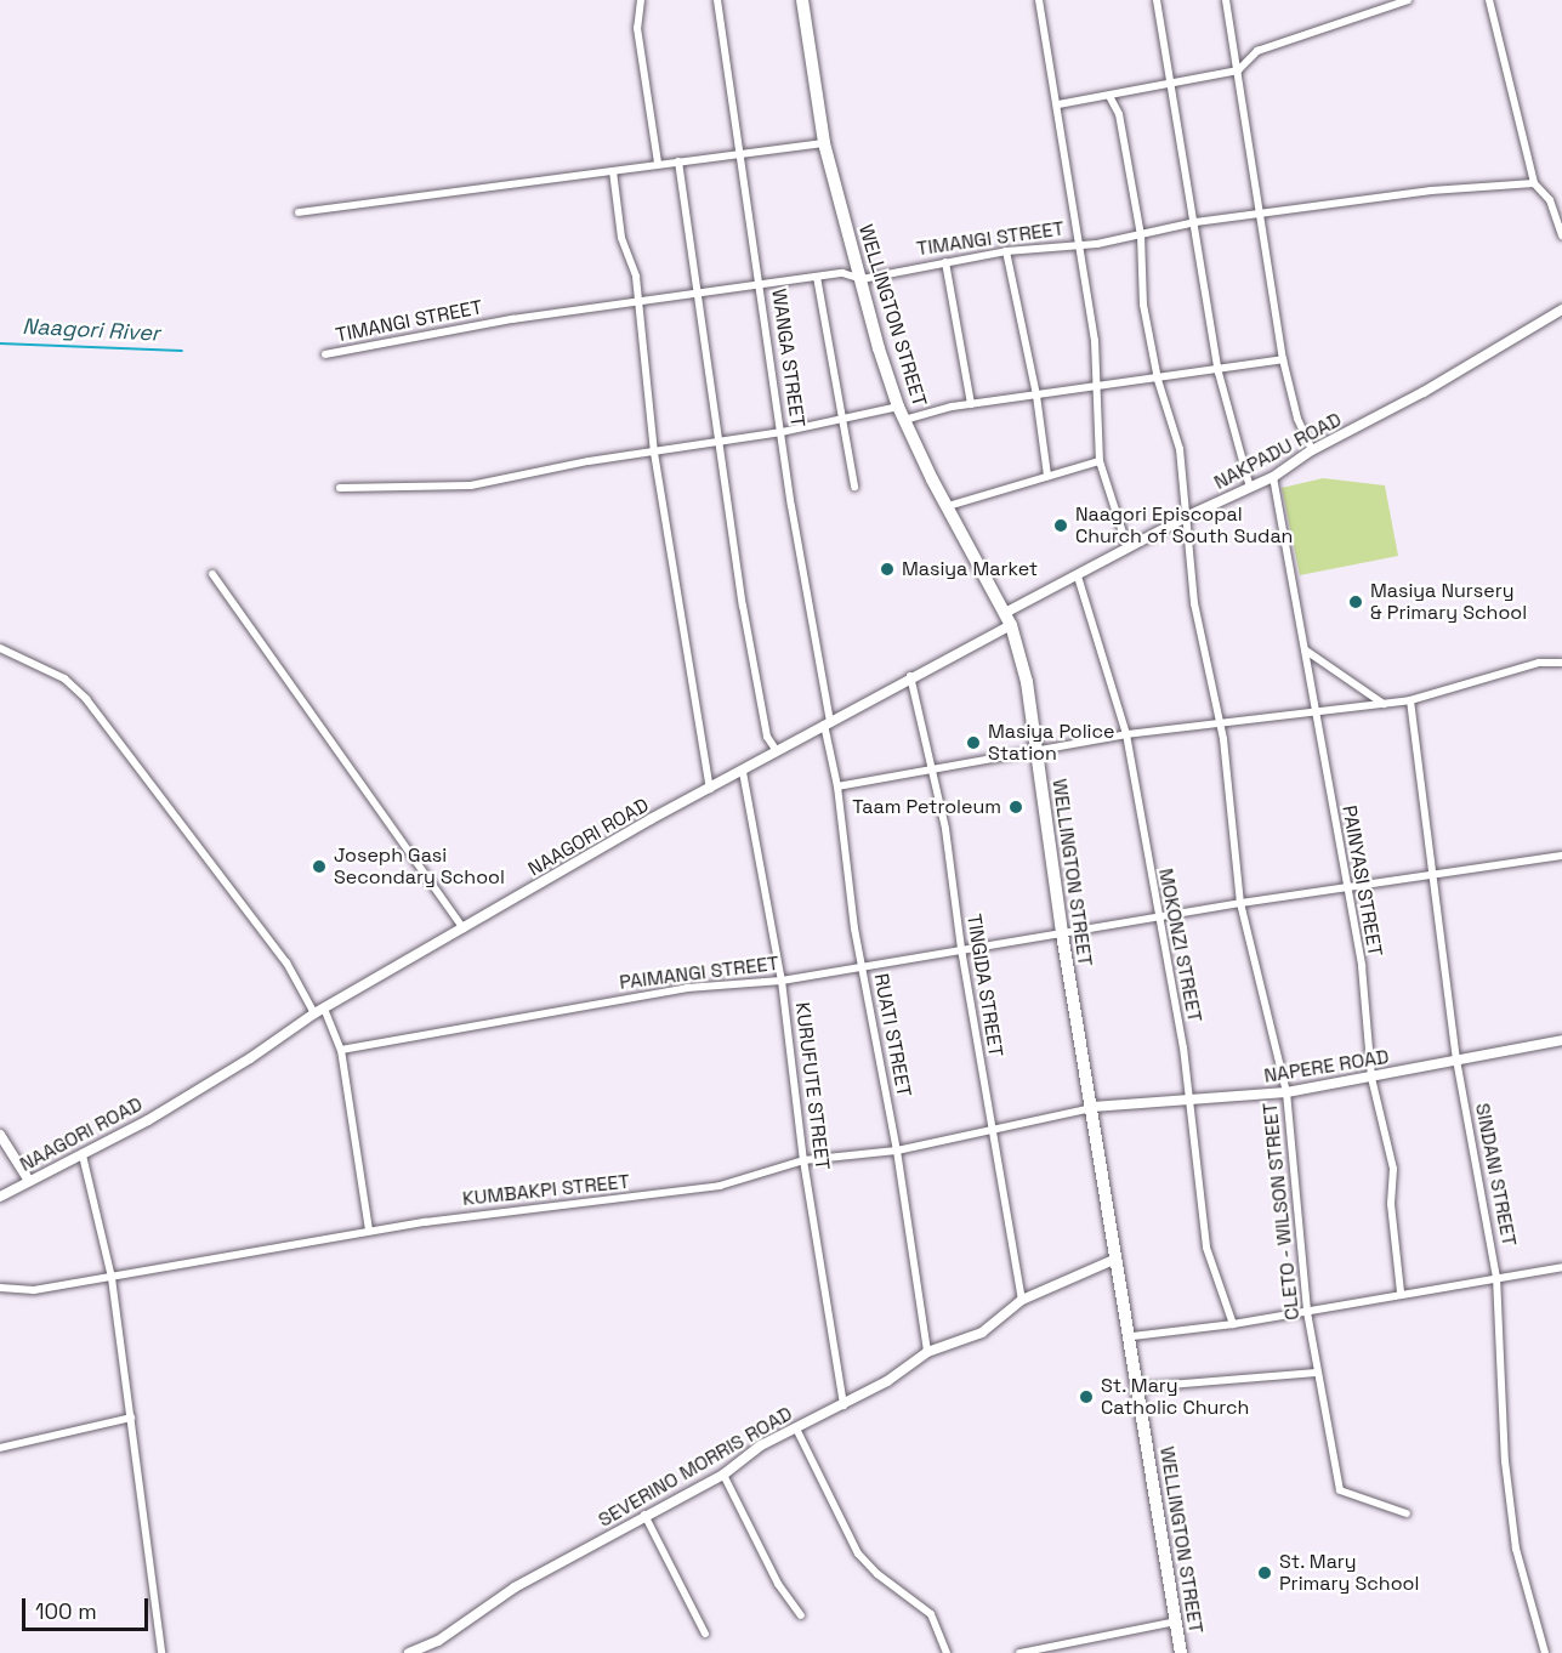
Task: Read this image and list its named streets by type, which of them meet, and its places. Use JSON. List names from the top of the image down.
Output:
{
  "streets": {
    "main road": ["WELLINGTON STREET"],
    "street": [
      "TIMANGI STREET",
      "WANGA STREET",
      "NAKPADU ROAD",
      "NAAGORI ROAD",
      "PAINYASI STREET",
      "MOKONZI STREET",
      "PAIMANGI STREET",
      "TINGIDA STREET",
      "RUATI STREET",
      "NAPERE ROAD",
      "KURUFUTE STREET",
      "SINDANI STREET",
      "KUMBAKPI STREET",
      "CLETO - WILSON STREET",
      "SEVERINO MORRIS ROAD"
    ]
  },
  "crossings": [
    ["TIMANGI STREET", "WELLINGTON STREET"],
    ["TIMANGI STREET", "WANGA STREET"],
    ["TIMANGI STREET", "CLETO - WILSON STREET"],
    ["WELLINGTON STREET", "NAKPADU ROAD"],
    ["WELLINGTON STREET", "NAAGORI ROAD"],
    ["WELLINGTON STREET", "PAIMANGI STREET"],
    ["WELLINGTON STREET", "NAPERE ROAD"],
    ["WELLINGTON STREET", "KUMBAKPI STREET"],
    ["WELLINGTON STREET", "SEVERINO MORRIS ROAD"],
    ["WANGA STREET", "NAAGORI ROAD"],
    ["WANGA STREET", "RUATI STREET"],
    ["NAKPADU ROAD", "NAAGORI ROAD"],
    ["NAKPADU ROAD", "PAINYASI STREET"],
    ["NAKPADU ROAD", "MOKONZI STREET"],
    ["NAKPADU ROAD", "CLETO - WILSON STREET"],
    ["NAAGORI ROAD", "TINGIDA STREET"],
    ["NAAGORI ROAD", "RUATI STREET"],
    ["NAAGORI ROAD", "KURUFUTE STREET"],
    ["PAINYASI STREET", "PAIMANGI STREET"],
    ["PAINYASI STREET", "NAPERE ROAD"],
    ["MOKONZI STREET", "PAIMANGI STREET"],
    ["MOKONZI STREET", "NAPERE ROAD"],
    ["PAIMANGI STREET", "TINGIDA STREET"],
    ["PAIMANGI STREET", "RUATI STREET"],
    ["PAIMANGI STREET", "KURUFUTE STREET"],
    ["PAIMANGI STREET", "SINDANI STREET"],
    ["PAIMANGI STREET", "CLETO - WILSON STREET"],
    ["TINGIDA STREET", "KUMBAKPI STREET"],
    ["TINGIDA STREET", "SEVERINO MORRIS ROAD"],
    ["RUATI STREET", "KUMBAKPI STREET"],
    ["RUATI STREET", "SEVERINO MORRIS ROAD"],
    ["NAPERE ROAD", "SINDANI STREET"],
    ["NAPERE ROAD", "KUMBAKPI STREET"],
    ["NAPERE ROAD", "CLETO - WILSON STREET"],
    ["KURUFUTE STREET", "KUMBAKPI STREET"],
    ["KURUFUTE STREET", "SEVERINO MORRIS ROAD"]
  ],
  "water": ["Naagori River"],
  "places": [
    "Naagori Episcopal Church of South Sudan",
    "Masiya Market",
    "Masiya Nursery & Primary School",
    "Masiya Police Station",
    "Taam Petroleum",
    "Joseph Gasi Secondary School",
    "St. Mary Catholic Church",
    "St. Mary Primary School"
  ],
  "scale_bar": "100 m"
}
